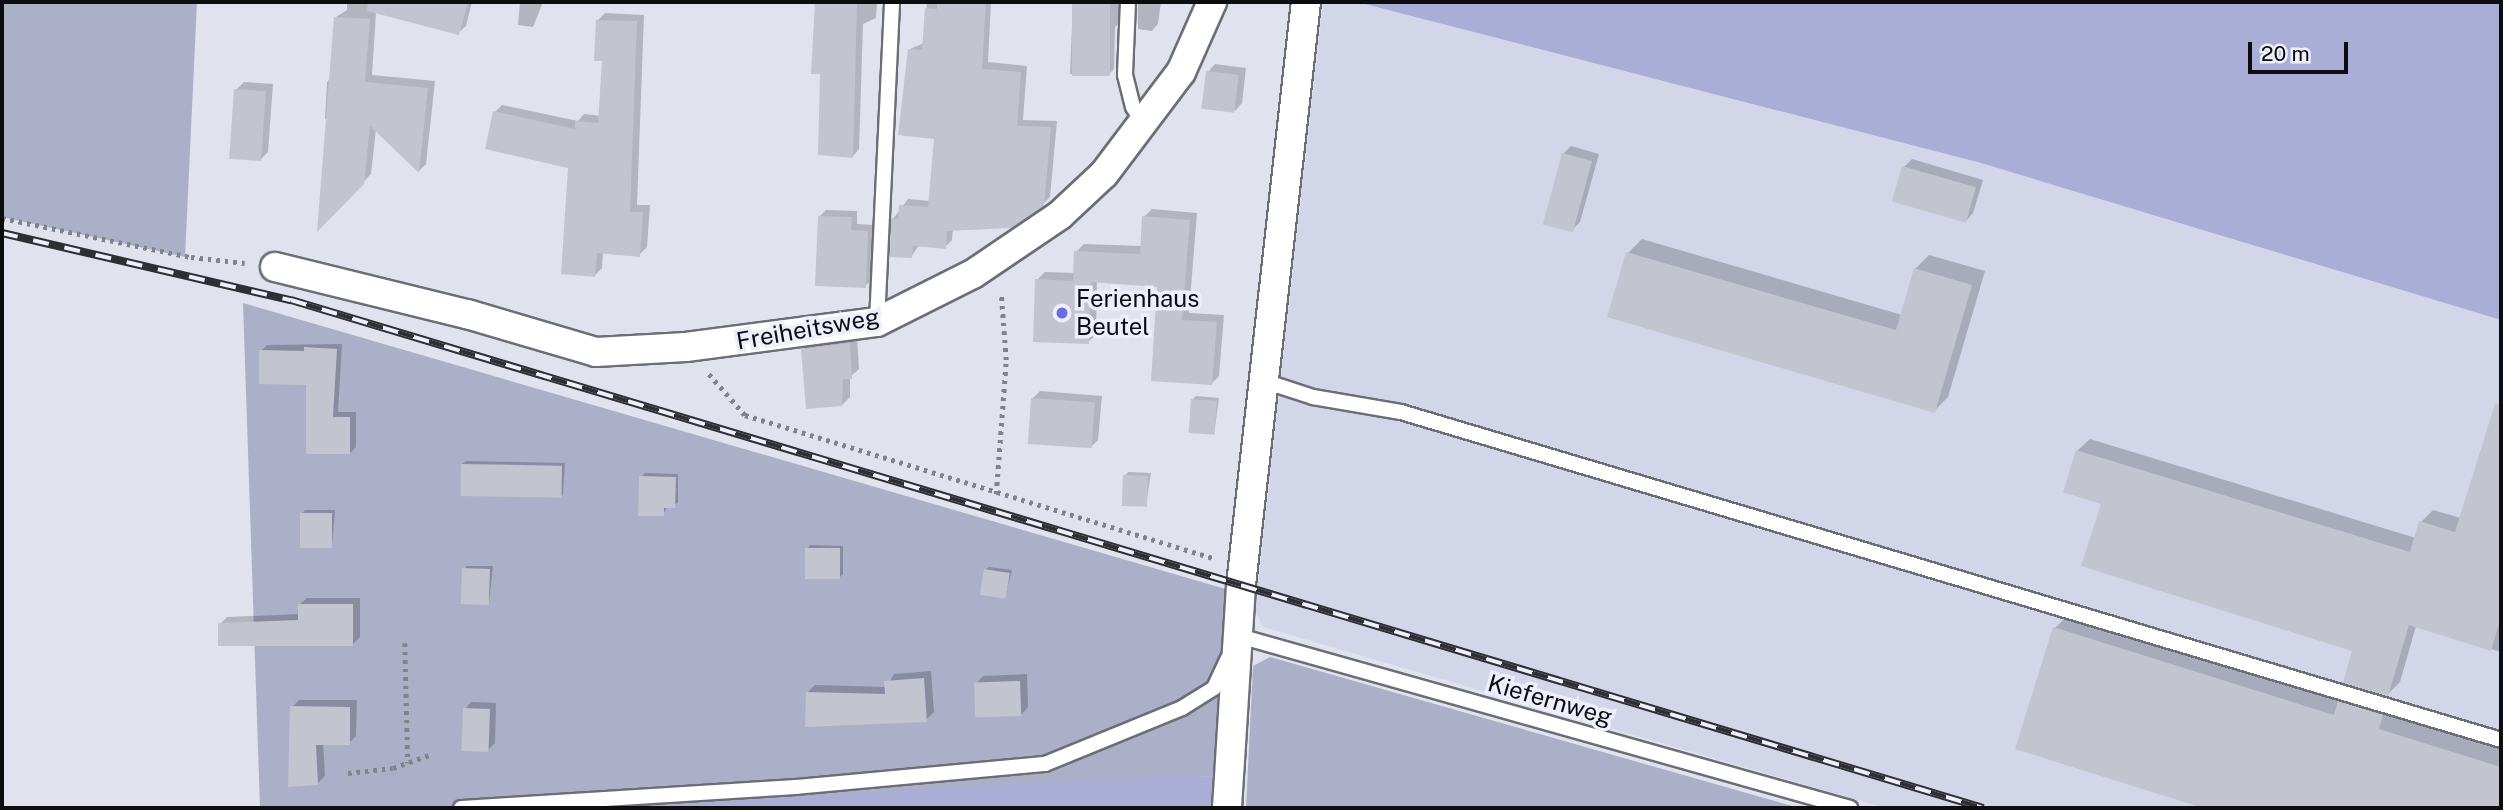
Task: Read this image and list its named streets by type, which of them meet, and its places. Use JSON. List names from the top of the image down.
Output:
{
  "streets": {
    "street": ["Freiheitsweg"],
    "lane": ["Kiefernweg"]
  },
  "places": ["Ferienhaus Beutel"],
  "scale_bar": "20 m"
}
